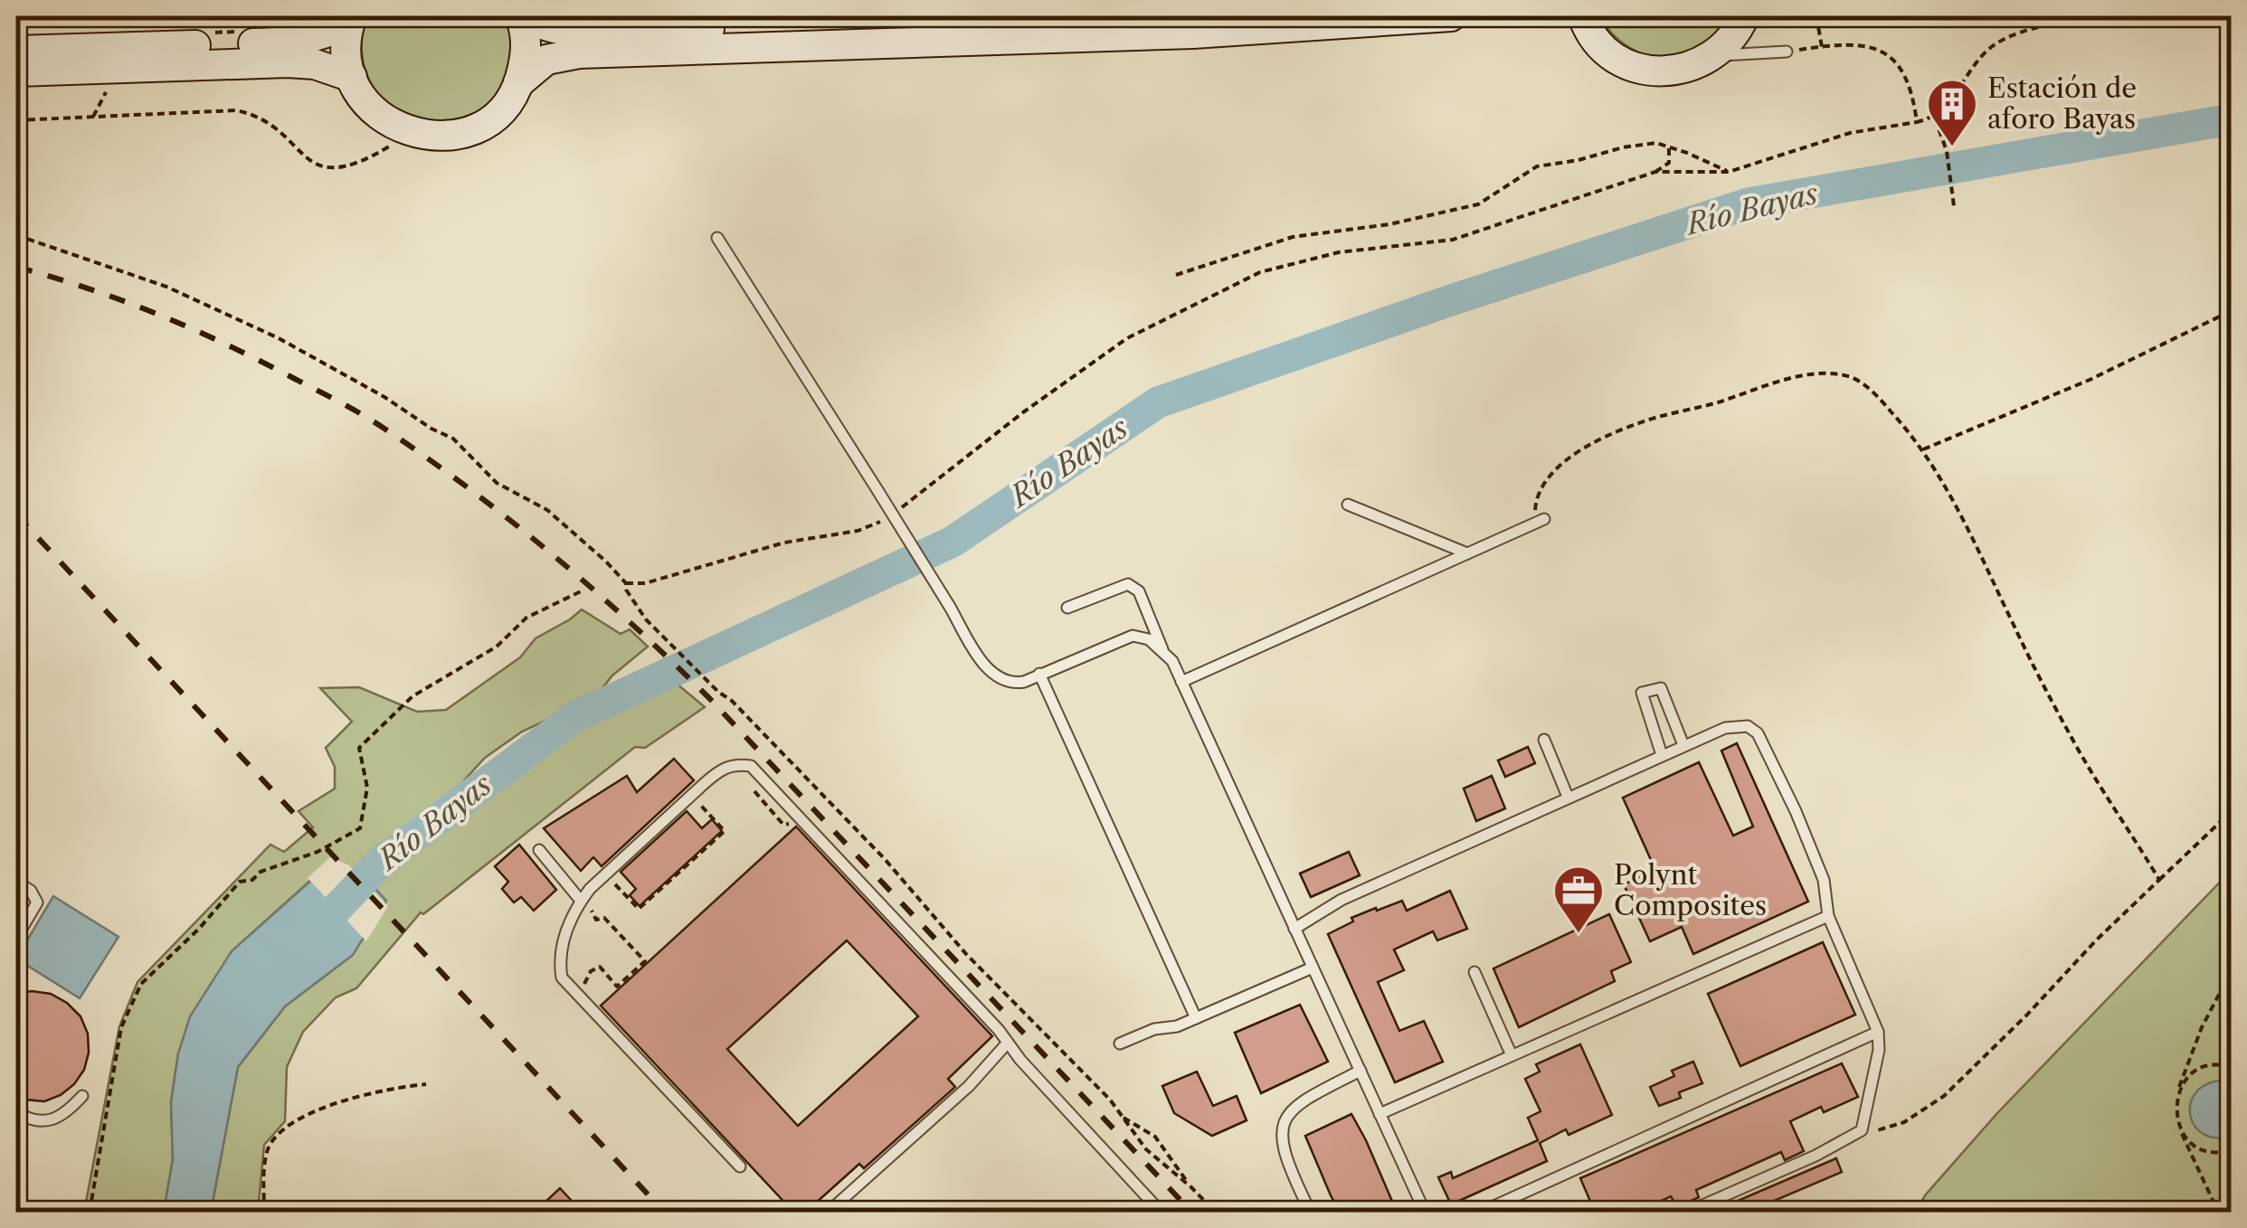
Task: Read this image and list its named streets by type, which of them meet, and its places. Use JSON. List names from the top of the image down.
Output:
{
  "water": ["Río Bayas"],
  "places": {
    "building": ["Estación de aforo Bayas"],
    "office": ["Polynt Composites"]
  }
}
